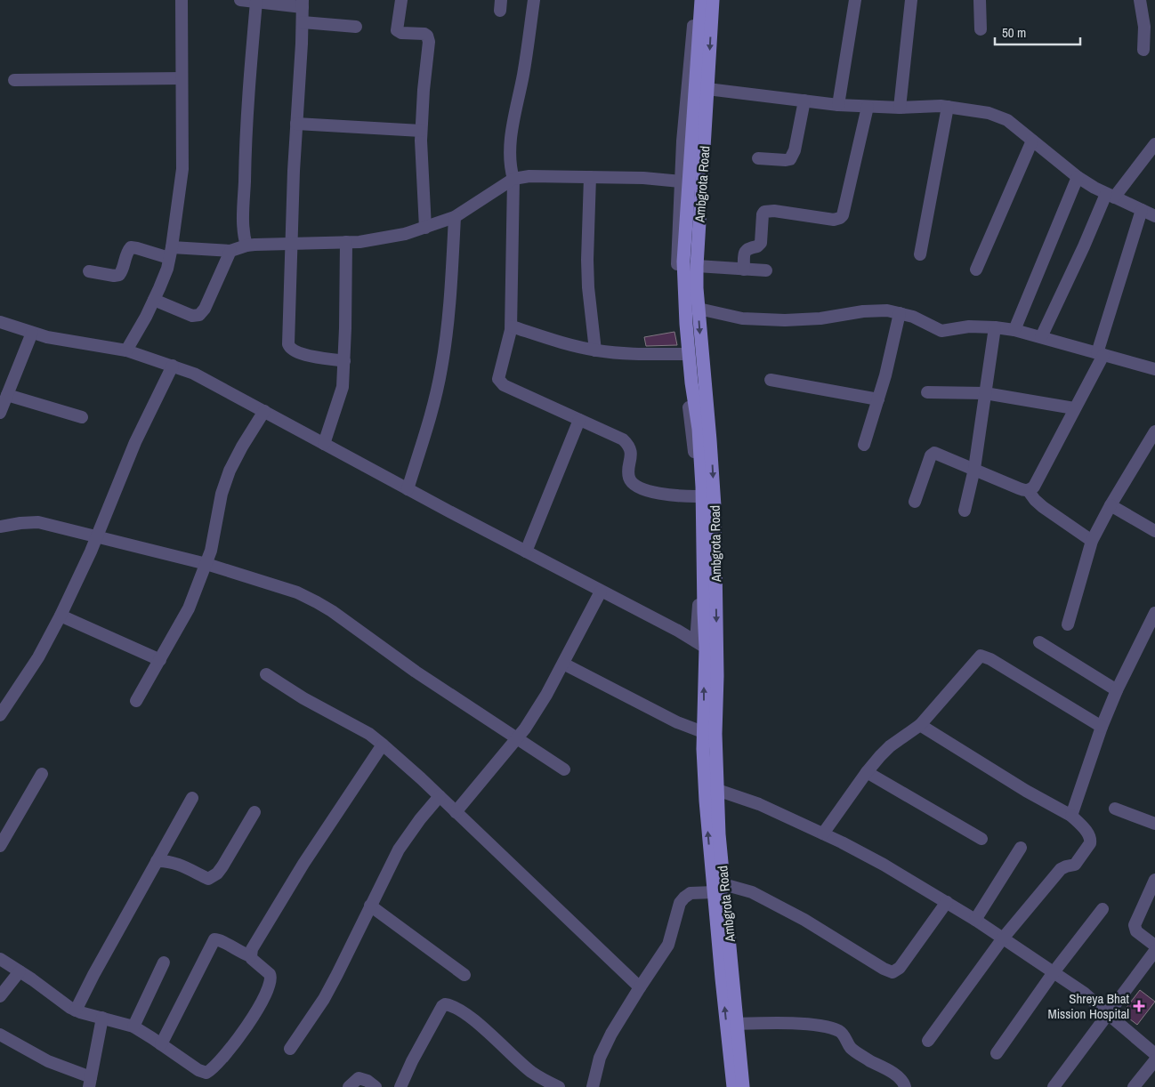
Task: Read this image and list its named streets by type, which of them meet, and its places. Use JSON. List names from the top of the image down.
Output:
{
  "streets": {
    "main road": ["Ambgrota Road"]
  },
  "places": {
    "health": ["Shreya Bhat Mission Hospital"]
  },
  "scale_bar": "50 m"
}
